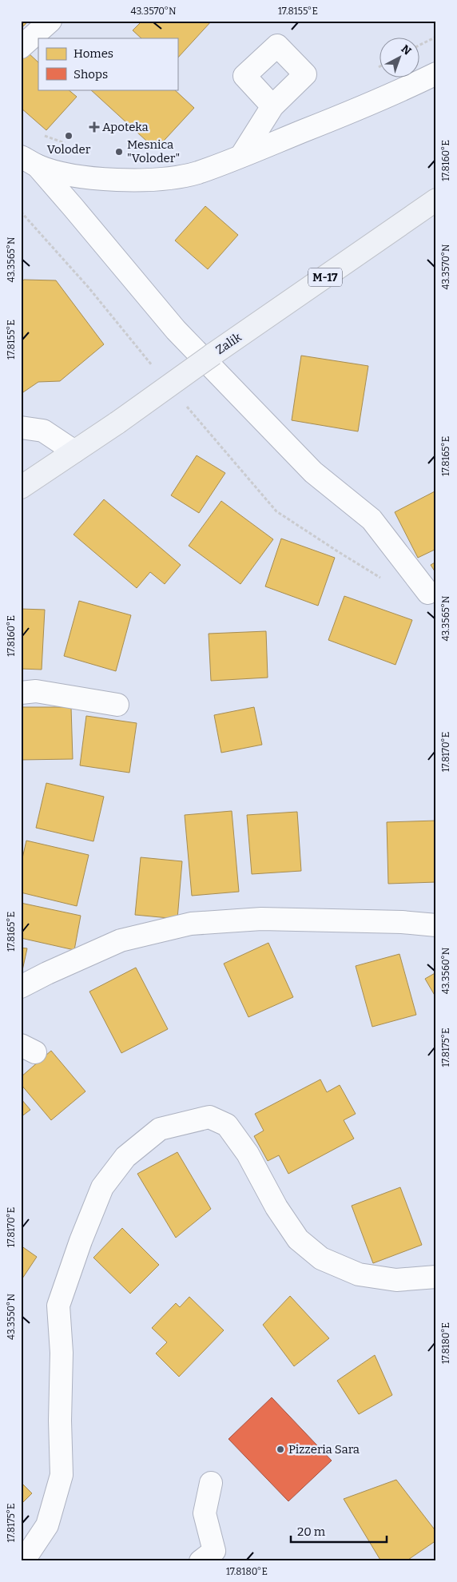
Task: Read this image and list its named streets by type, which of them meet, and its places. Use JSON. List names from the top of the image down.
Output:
{
  "streets": {
    "main road": ["M-17", "Zalik"]
  },
  "places": {
    "health": ["Apoteka"],
    "other": ["Voloder", "Mesnica \"Voloder\"", "Pizzeria Sara"]
  },
  "legend": ["Homes", "Shops"],
  "scale_bar": "20 m",
  "north": "top right",
  "coordinates": [
    "43.3570°N",
    "17.8155°E",
    "17.8160°E",
    "43.3565°N",
    "17.8165°E",
    "17.8170°E",
    "43.3560°N",
    "17.8175°E",
    "43.3550°N",
    "17.8180°E"
  ]
}
